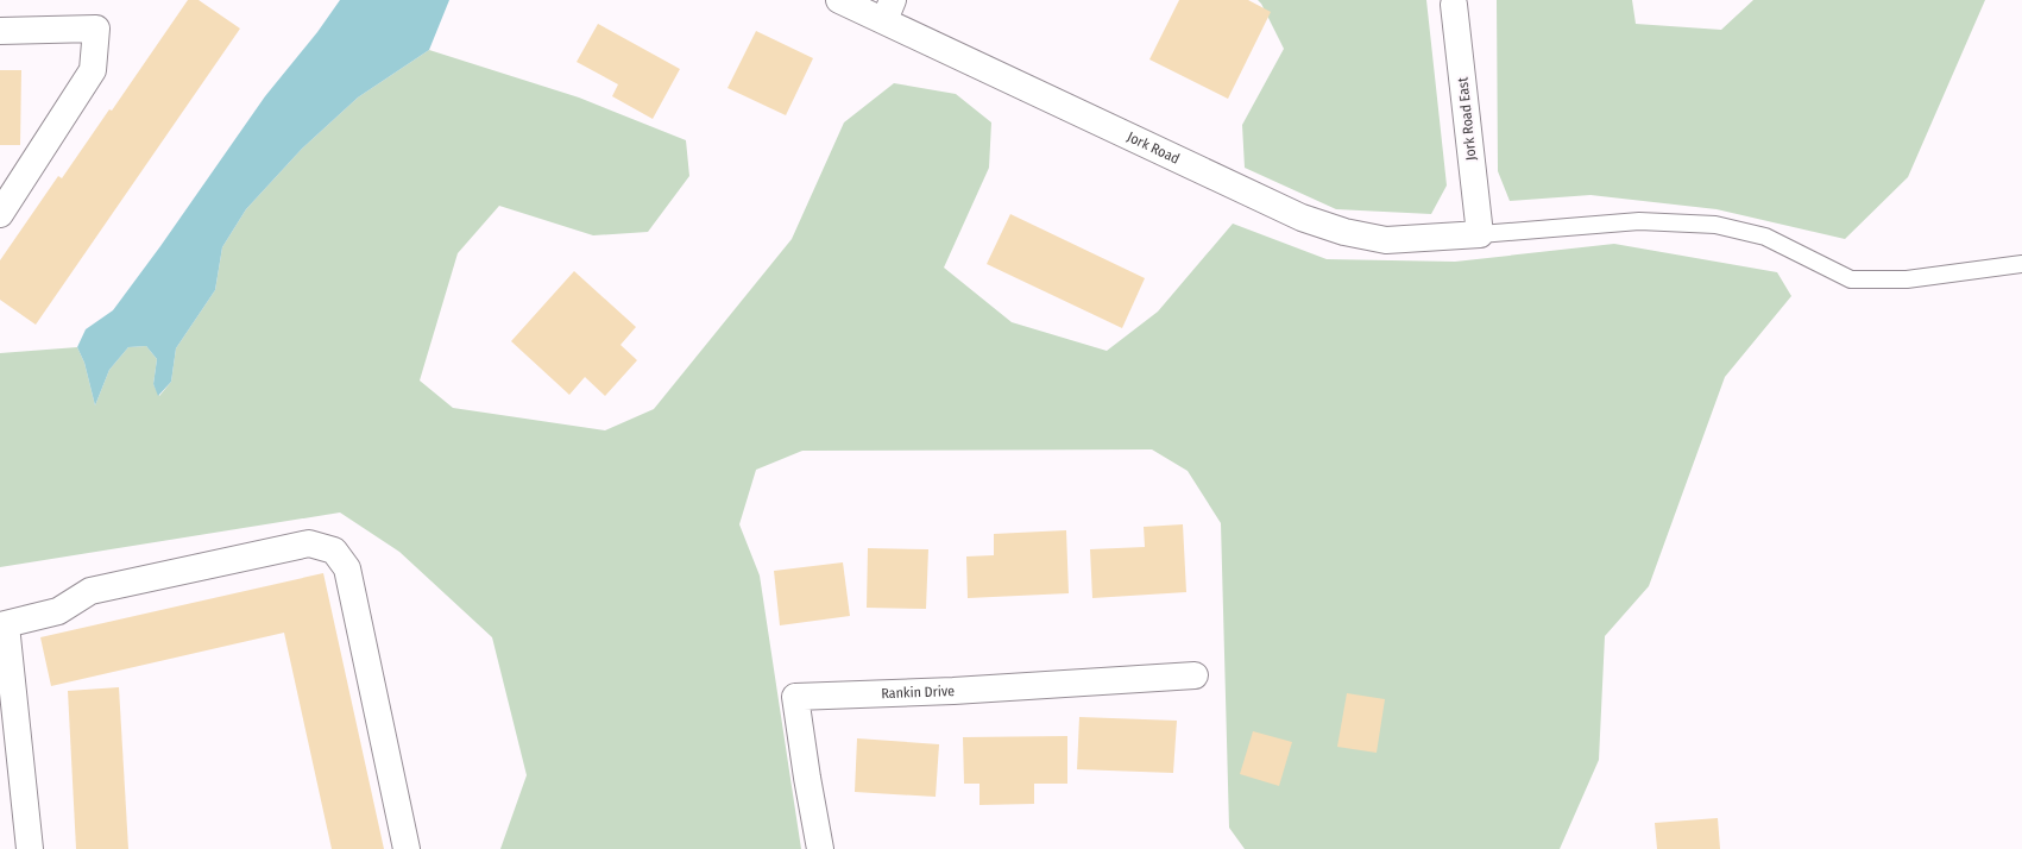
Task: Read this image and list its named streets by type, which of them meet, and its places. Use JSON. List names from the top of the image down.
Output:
{
  "streets": {
    "street": ["Jork Road East", "Jork Road", "Rankin Drive"]
  },
  "crossings": [
    ["Jork Road East", "Jork Road"]
  ]
}
